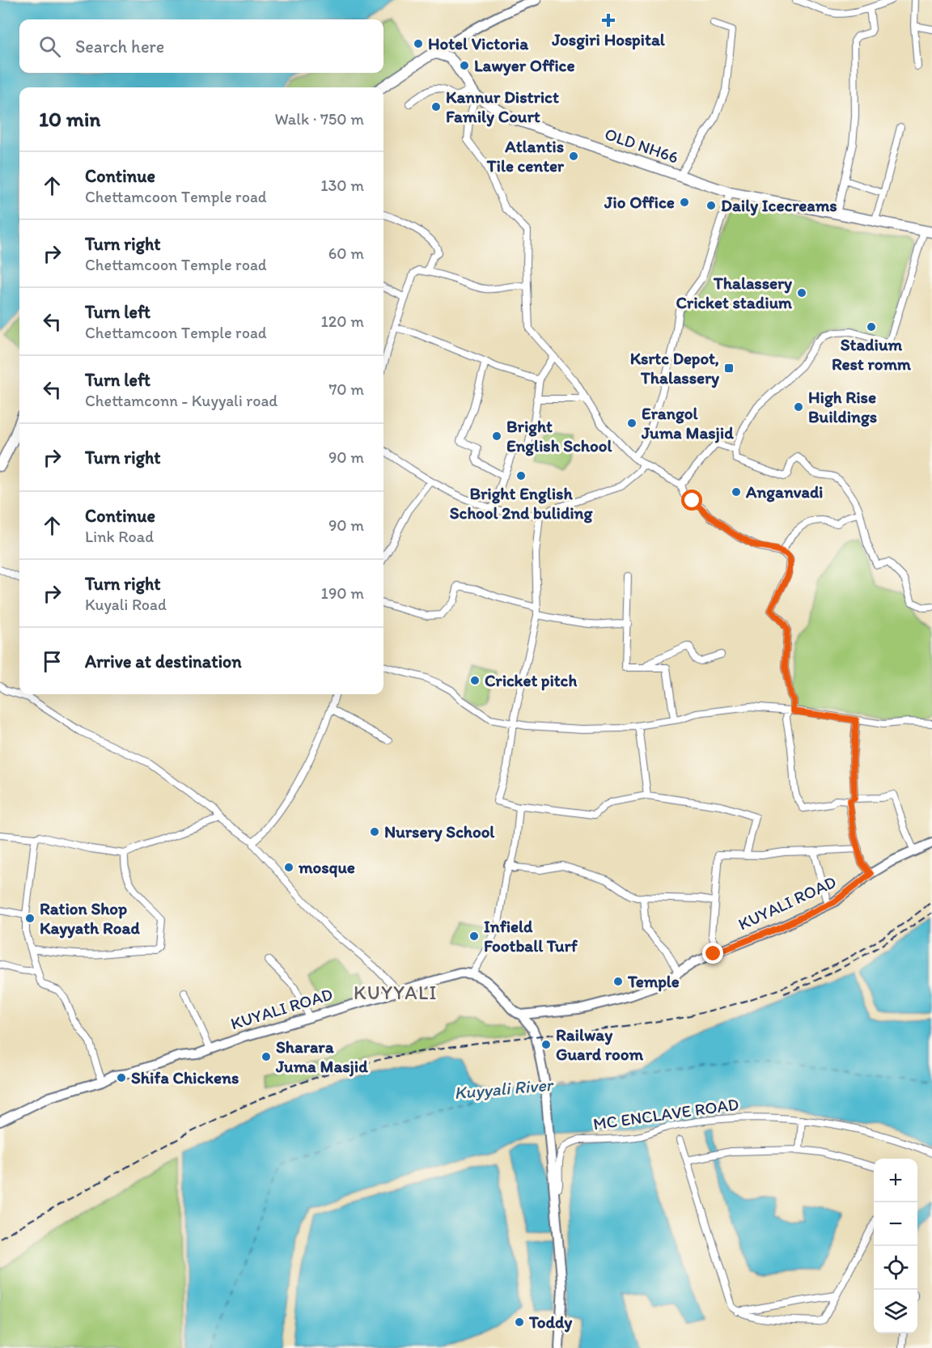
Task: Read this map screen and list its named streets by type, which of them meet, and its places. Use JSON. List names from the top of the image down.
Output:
{
  "streets": {
    "main road": ["OLD NH66", "KUYALI ROAD"],
    "street": ["MC ENCLAVE ROAD"]
  },
  "districts": ["KUYYALI"],
  "water": ["Kuyyali River"],
  "places": {
    "health": ["Josgiri Hospital"],
    "other": [
      "Hotel Victoria",
      "Lawyer Office",
      "Kannur District Family Court",
      "Atlantis Tile center",
      "Jio Office",
      "Daily Icecreams",
      "Thalassery Cricket stadium",
      "Stadium Rest romm",
      "High Rise Buildings",
      "Erangol Juma Masjid",
      "Bright English School",
      "Bright English School 2nd buliding",
      "Anganvadi",
      "Cricket pitch",
      "Nursery School",
      "mosque",
      "Ration Shop Kayyath Road",
      "Infield Football Turf",
      "Temple",
      "Railway Guard room",
      "Sharara Juma Masjid",
      "Shifa Chickens",
      "Toddy"
    ],
    "transit": ["Ksrtc Depot, Thalassery"]
  },
  "page": {
    "search": "Search here",
    "heading": ["10 min", "Walk · 750 m"],
    "list": [
      ["Continue", "Chettamcoon Temple road", "130 m"],
      ["Turn right", "Chettamcoon Temple road", "60 m"],
      ["Turn left", "Chettamcoon Temple road", "120 m"],
      ["Turn left", "Chettamconn - Kuyyali road", "70 m"],
      ["Turn right", "90 m"],
      ["Continue", "Link Road", "90 m"],
      ["Turn right", "Kuyali Road", "190 m"],
      "Arrive at destination"
    ],
    "map_buttons": ["+", "−"]
  }
}
